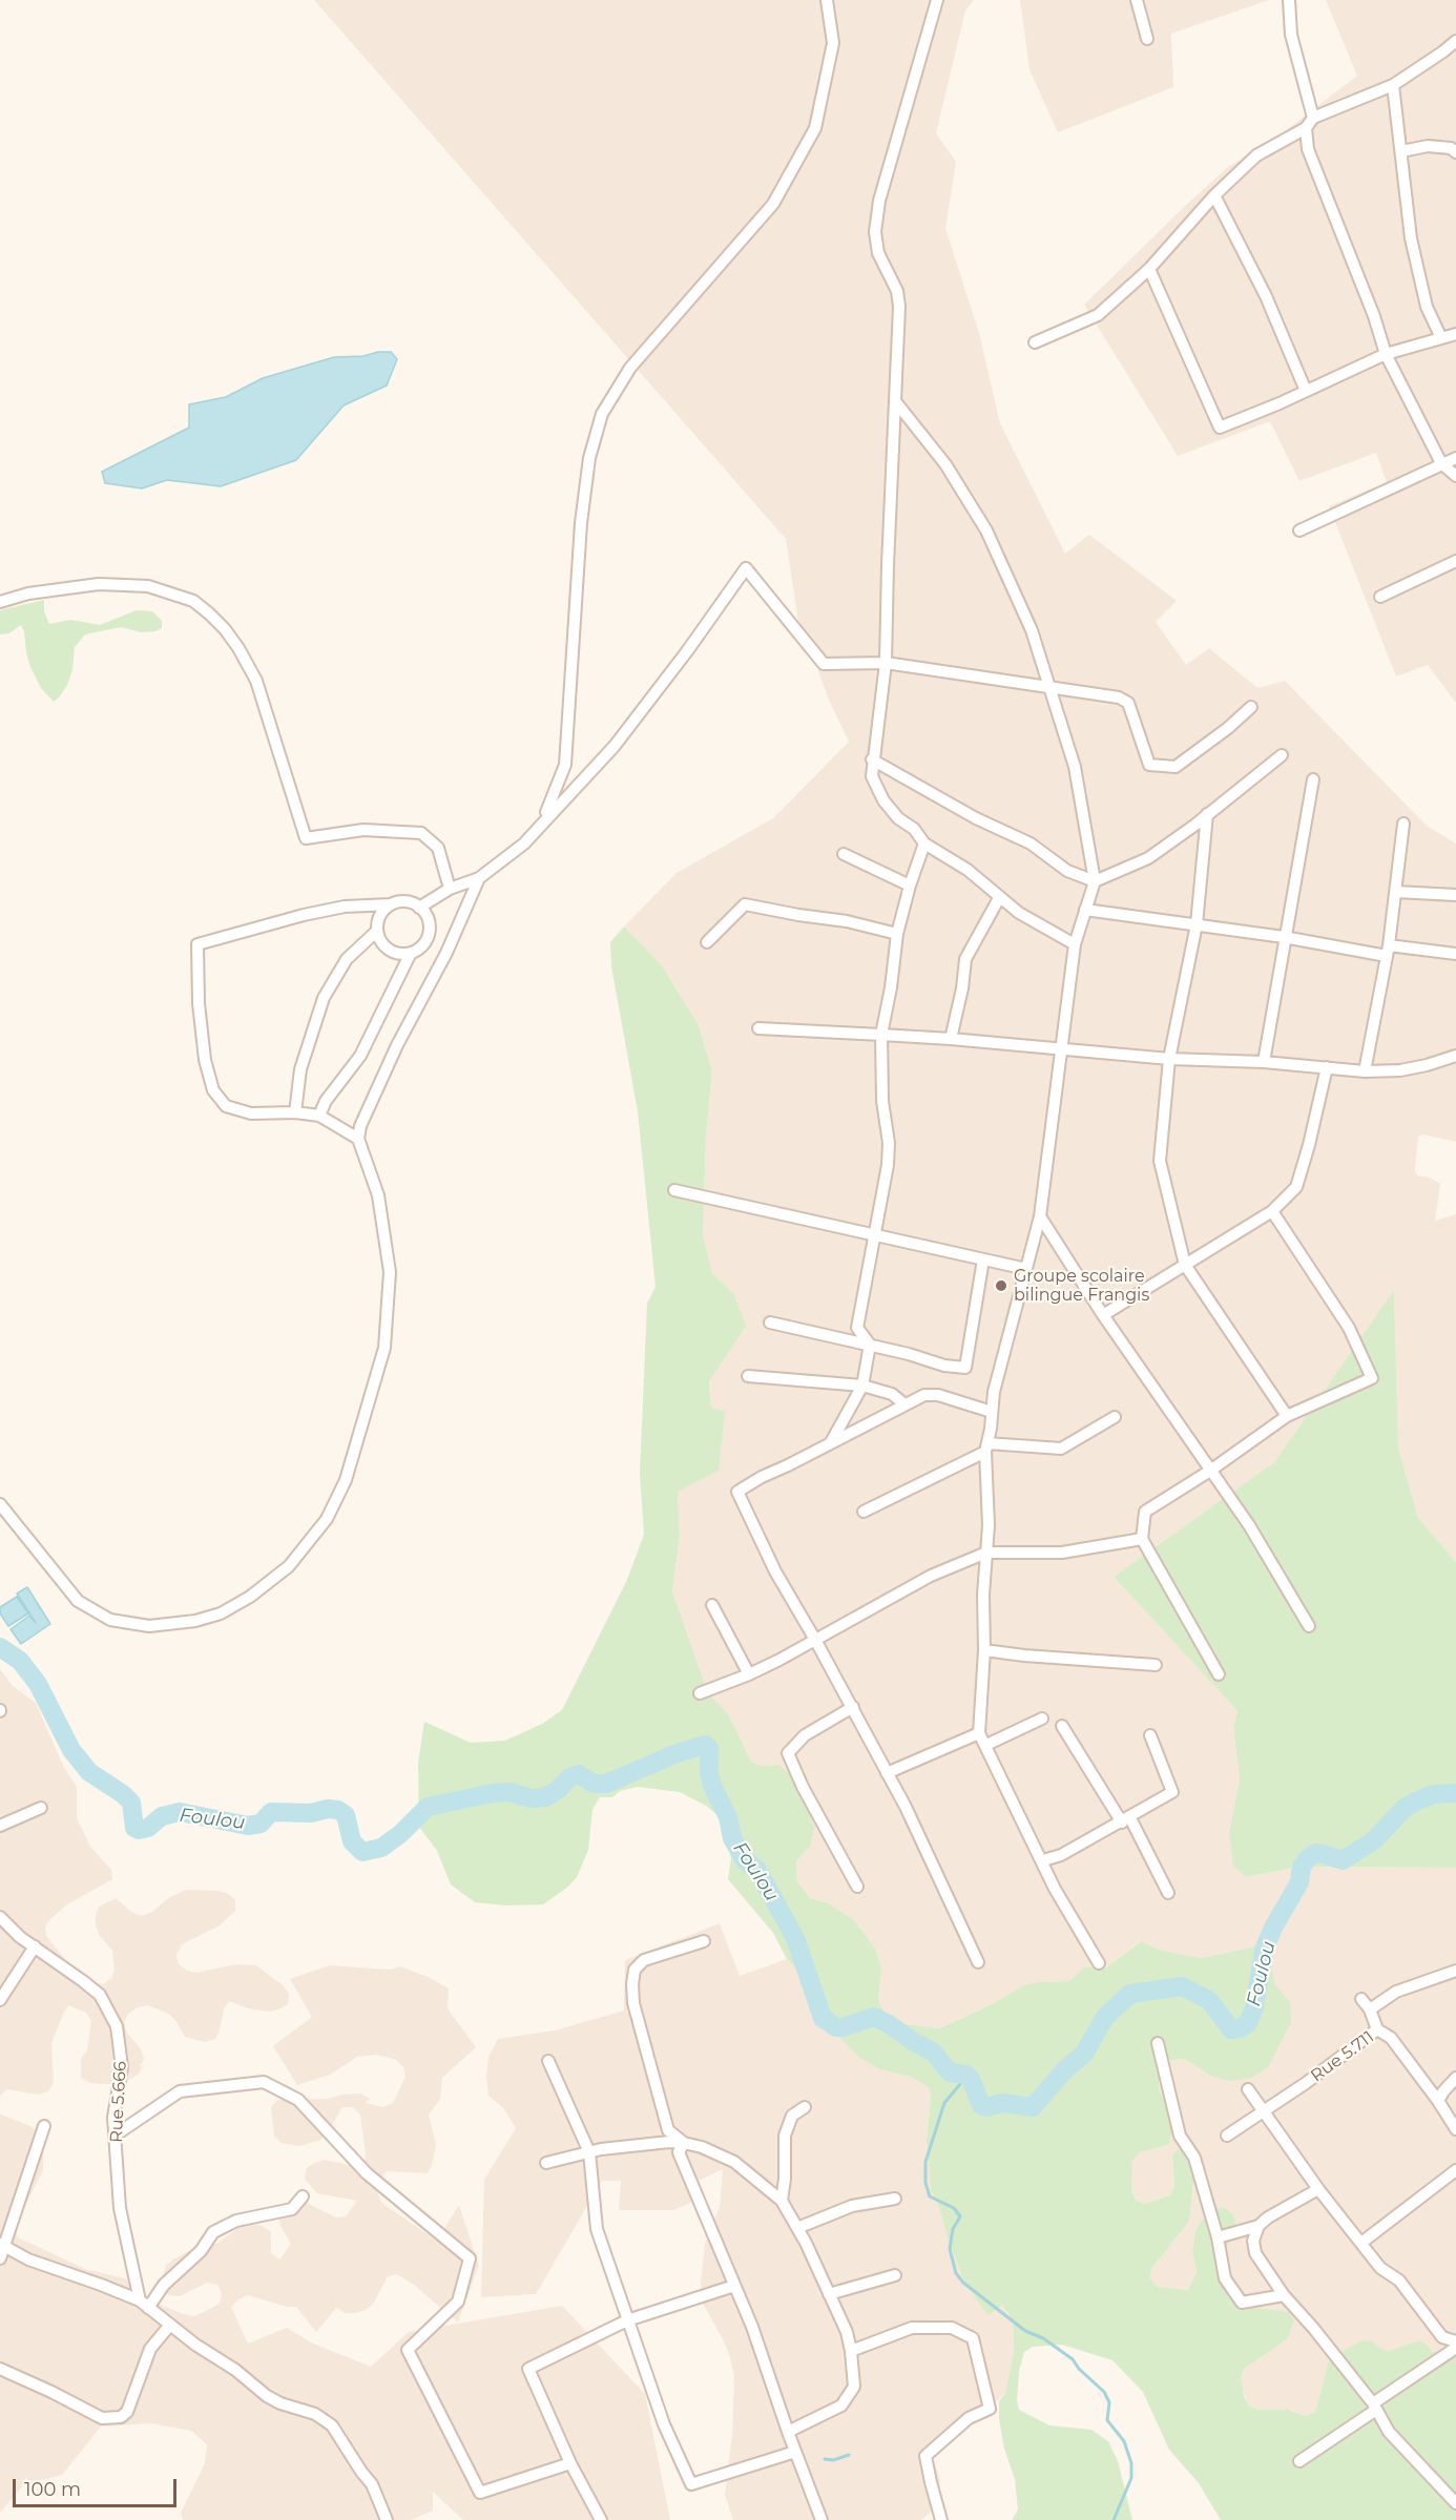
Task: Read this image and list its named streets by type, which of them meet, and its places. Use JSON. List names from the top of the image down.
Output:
{
  "streets": {
    "street": ["Rue 5.711", "Rue 5.666"]
  },
  "water": ["Foulou"],
  "places": ["Groupe scolaire bilingue Frangis"],
  "scale_bar": "100 m"
}
